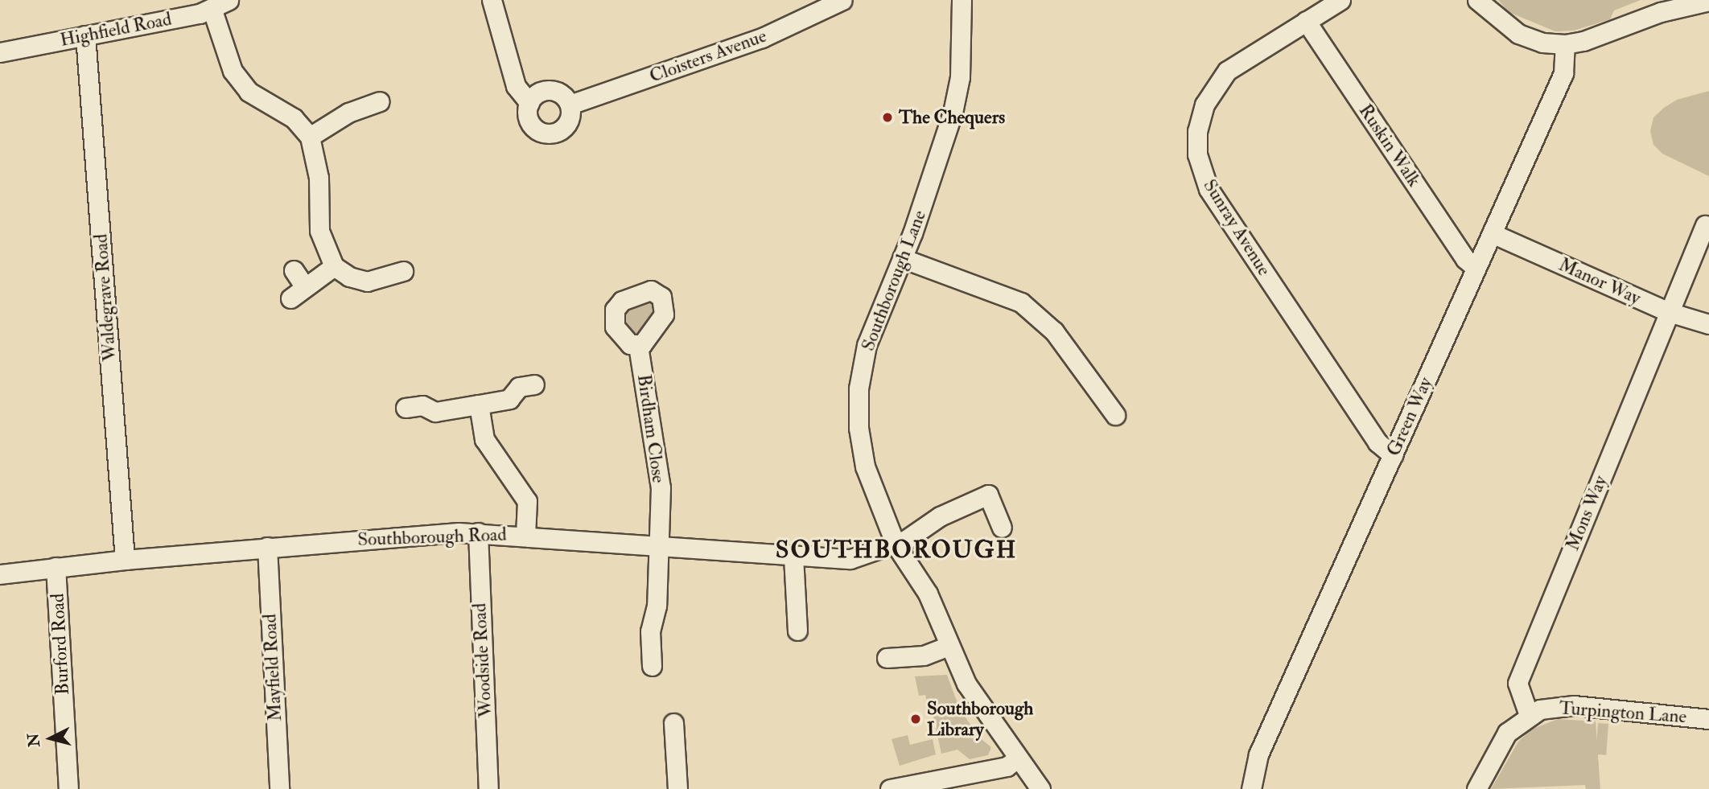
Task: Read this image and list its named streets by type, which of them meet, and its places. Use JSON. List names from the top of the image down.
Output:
{
  "streets": {
    "street": [
      "Highfield Road",
      "Cloisters Avenue",
      "Ruskin Walk",
      "Sunray Avenue",
      "Southborough Lane",
      "Manor Way",
      "Waldegrave Road",
      "Green Way",
      "Birdham Close",
      "Mons Way",
      "Southborough Road",
      "Burford Road",
      "Woodside Road",
      "Mayfield Road",
      "Turpington Lane"
    ]
  },
  "crossings": [
    ["Highfield Road", "Waldegrave Road"],
    ["Ruskin Walk", "Sunray Avenue"],
    ["Ruskin Walk", "Green Way"],
    ["Sunray Avenue", "Green Way"],
    ["Southborough Lane", "Southborough Road"],
    ["Manor Way", "Green Way"],
    ["Manor Way", "Mons Way"],
    ["Waldegrave Road", "Southborough Road"],
    ["Birdham Close", "Southborough Road"],
    ["Mons Way", "Turpington Lane"],
    ["Southborough Road", "Burford Road"],
    ["Southborough Road", "Woodside Road"],
    ["Southborough Road", "Mayfield Road"]
  ],
  "districts": ["SOUTHBOROUGH"],
  "places": ["The Chequers", "Southborough Library"],
  "north": "left"
}
